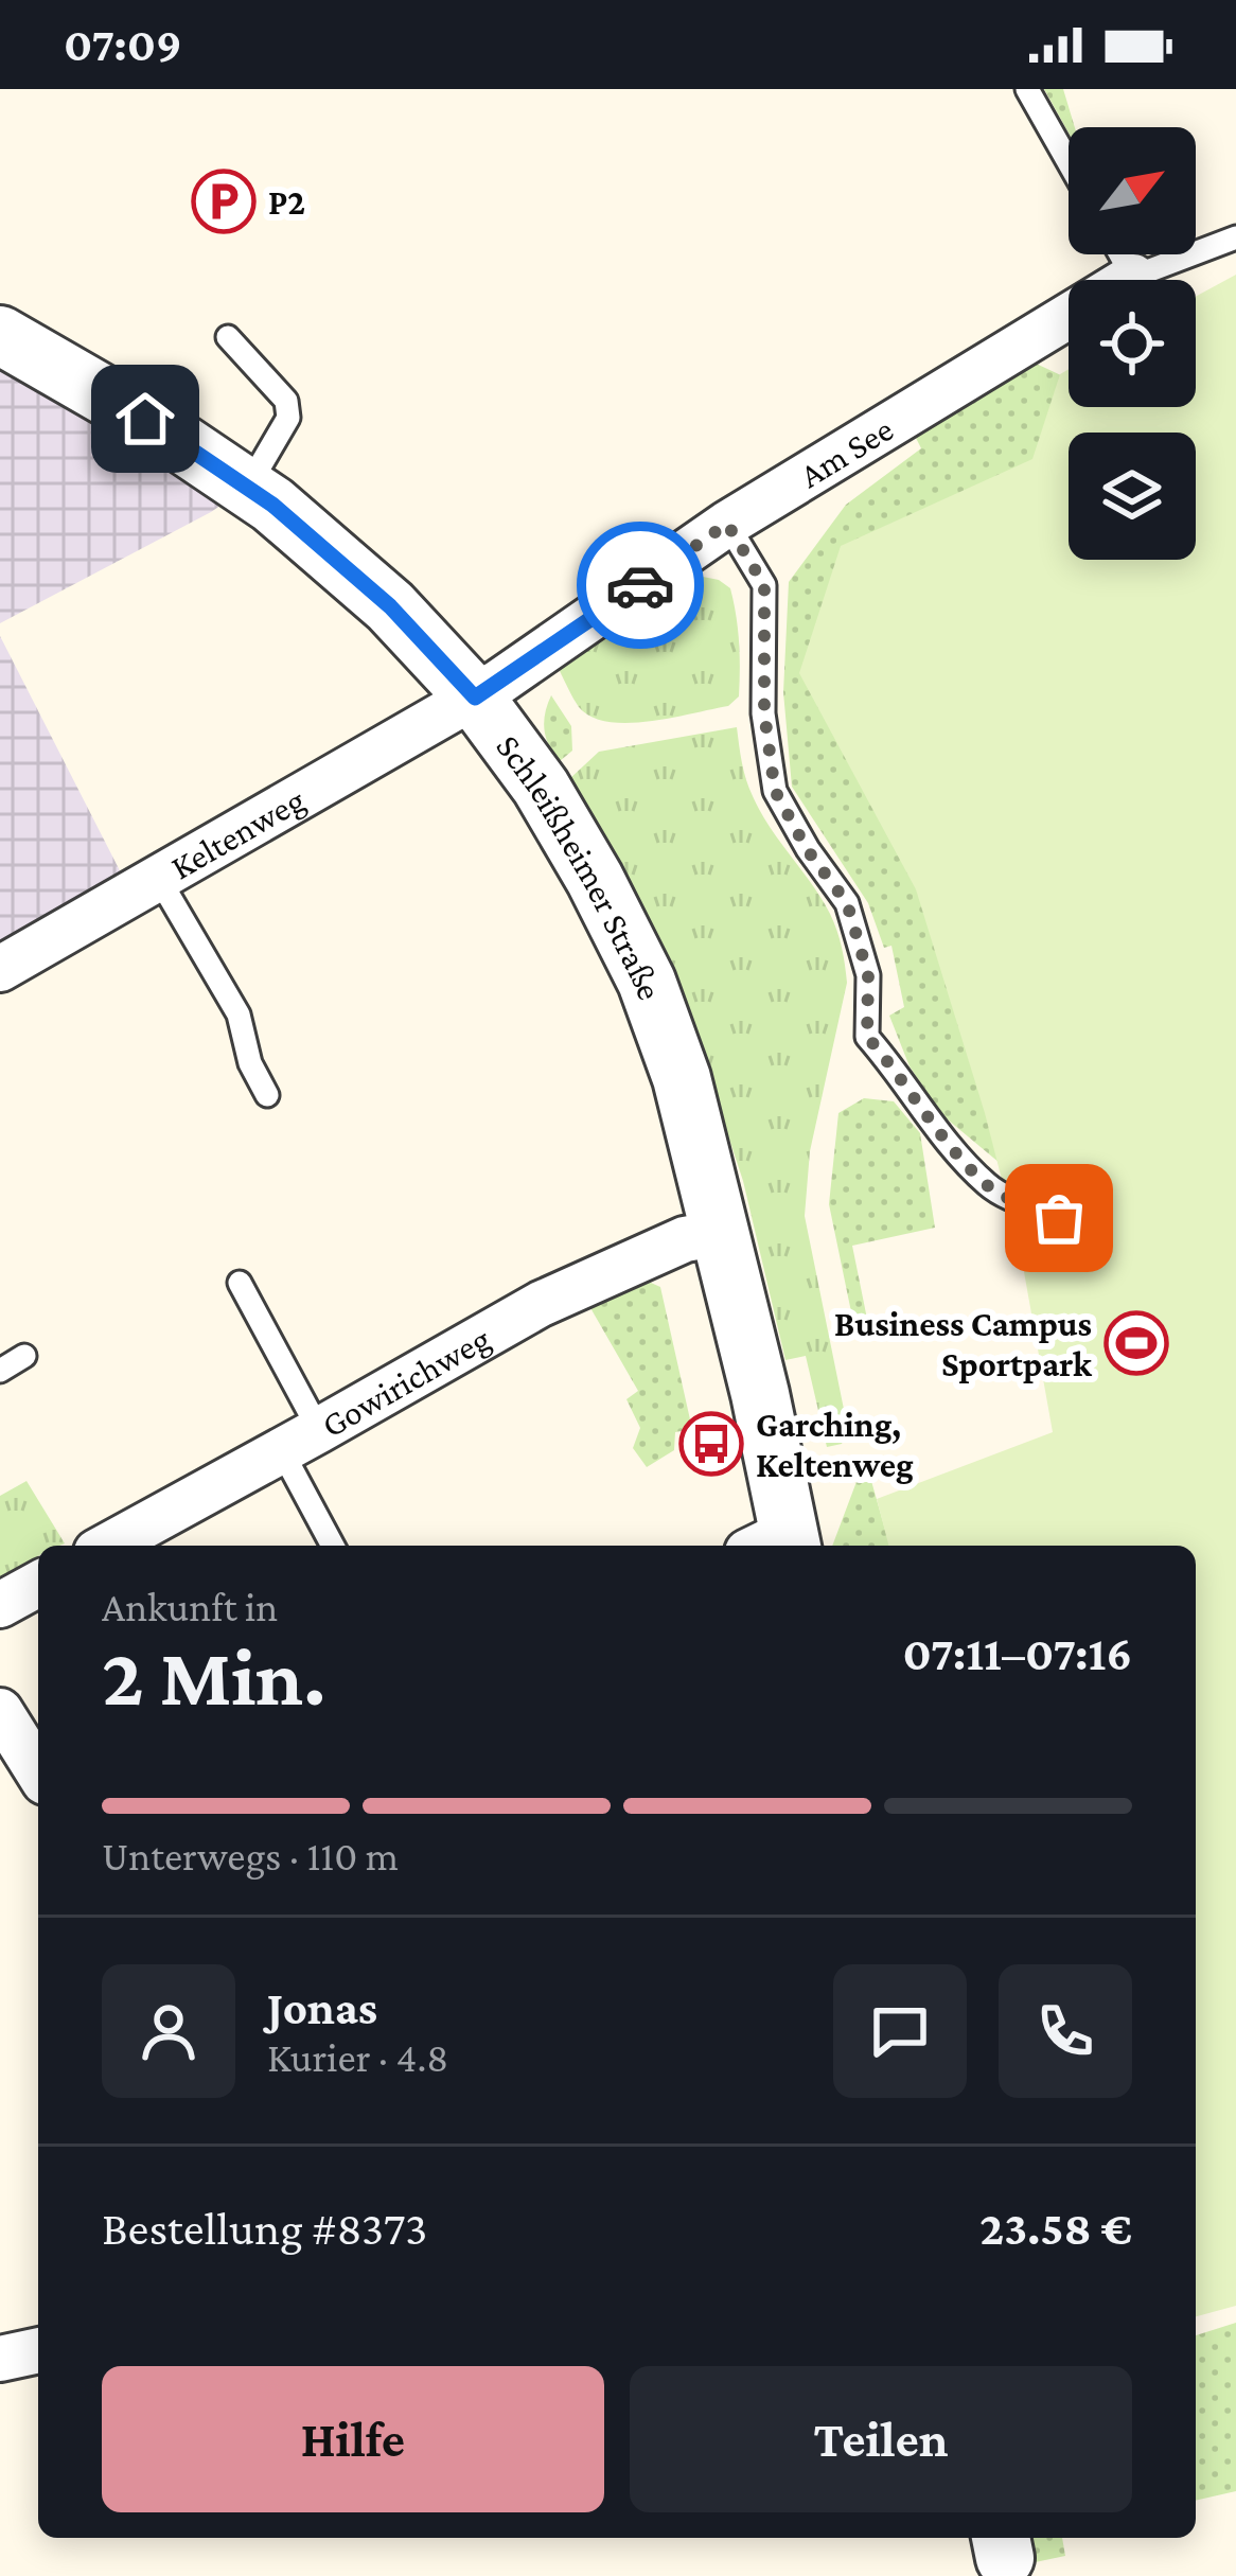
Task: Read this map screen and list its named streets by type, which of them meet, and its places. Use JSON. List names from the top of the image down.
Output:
{
  "streets": {
    "street": [
      "Am See",
      "Keltenweg",
      "Schleißheimer Straße",
      "Gowirichweg"
    ]
  },
  "crossings": [
    ["Am See", "Keltenweg"],
    ["Am See", "Schleißheimer Straße"],
    ["Keltenweg", "Schleißheimer Straße"],
    ["Schleißheimer Straße", "Gowirichweg"]
  ],
  "places": {
    "parking": ["P2"],
    "sports": ["Business Campus Sportpark"],
    "bus stop": ["Garching, Keltenweg"]
  },
  "north": "top right",
  "page": {
    "status": "07:09",
    "heading": ["2 Min.", "Ankunft in", "07:11–07:16"],
    "panel": [
      "Jonas",
      "Kurier · 4.8",
      "Bestellung #8373",
      "23.58 €"
    ],
    "bar": "Unterwegs · 110 m",
    "buttons": ["Hilfe", "Teilen"]
  }
}
